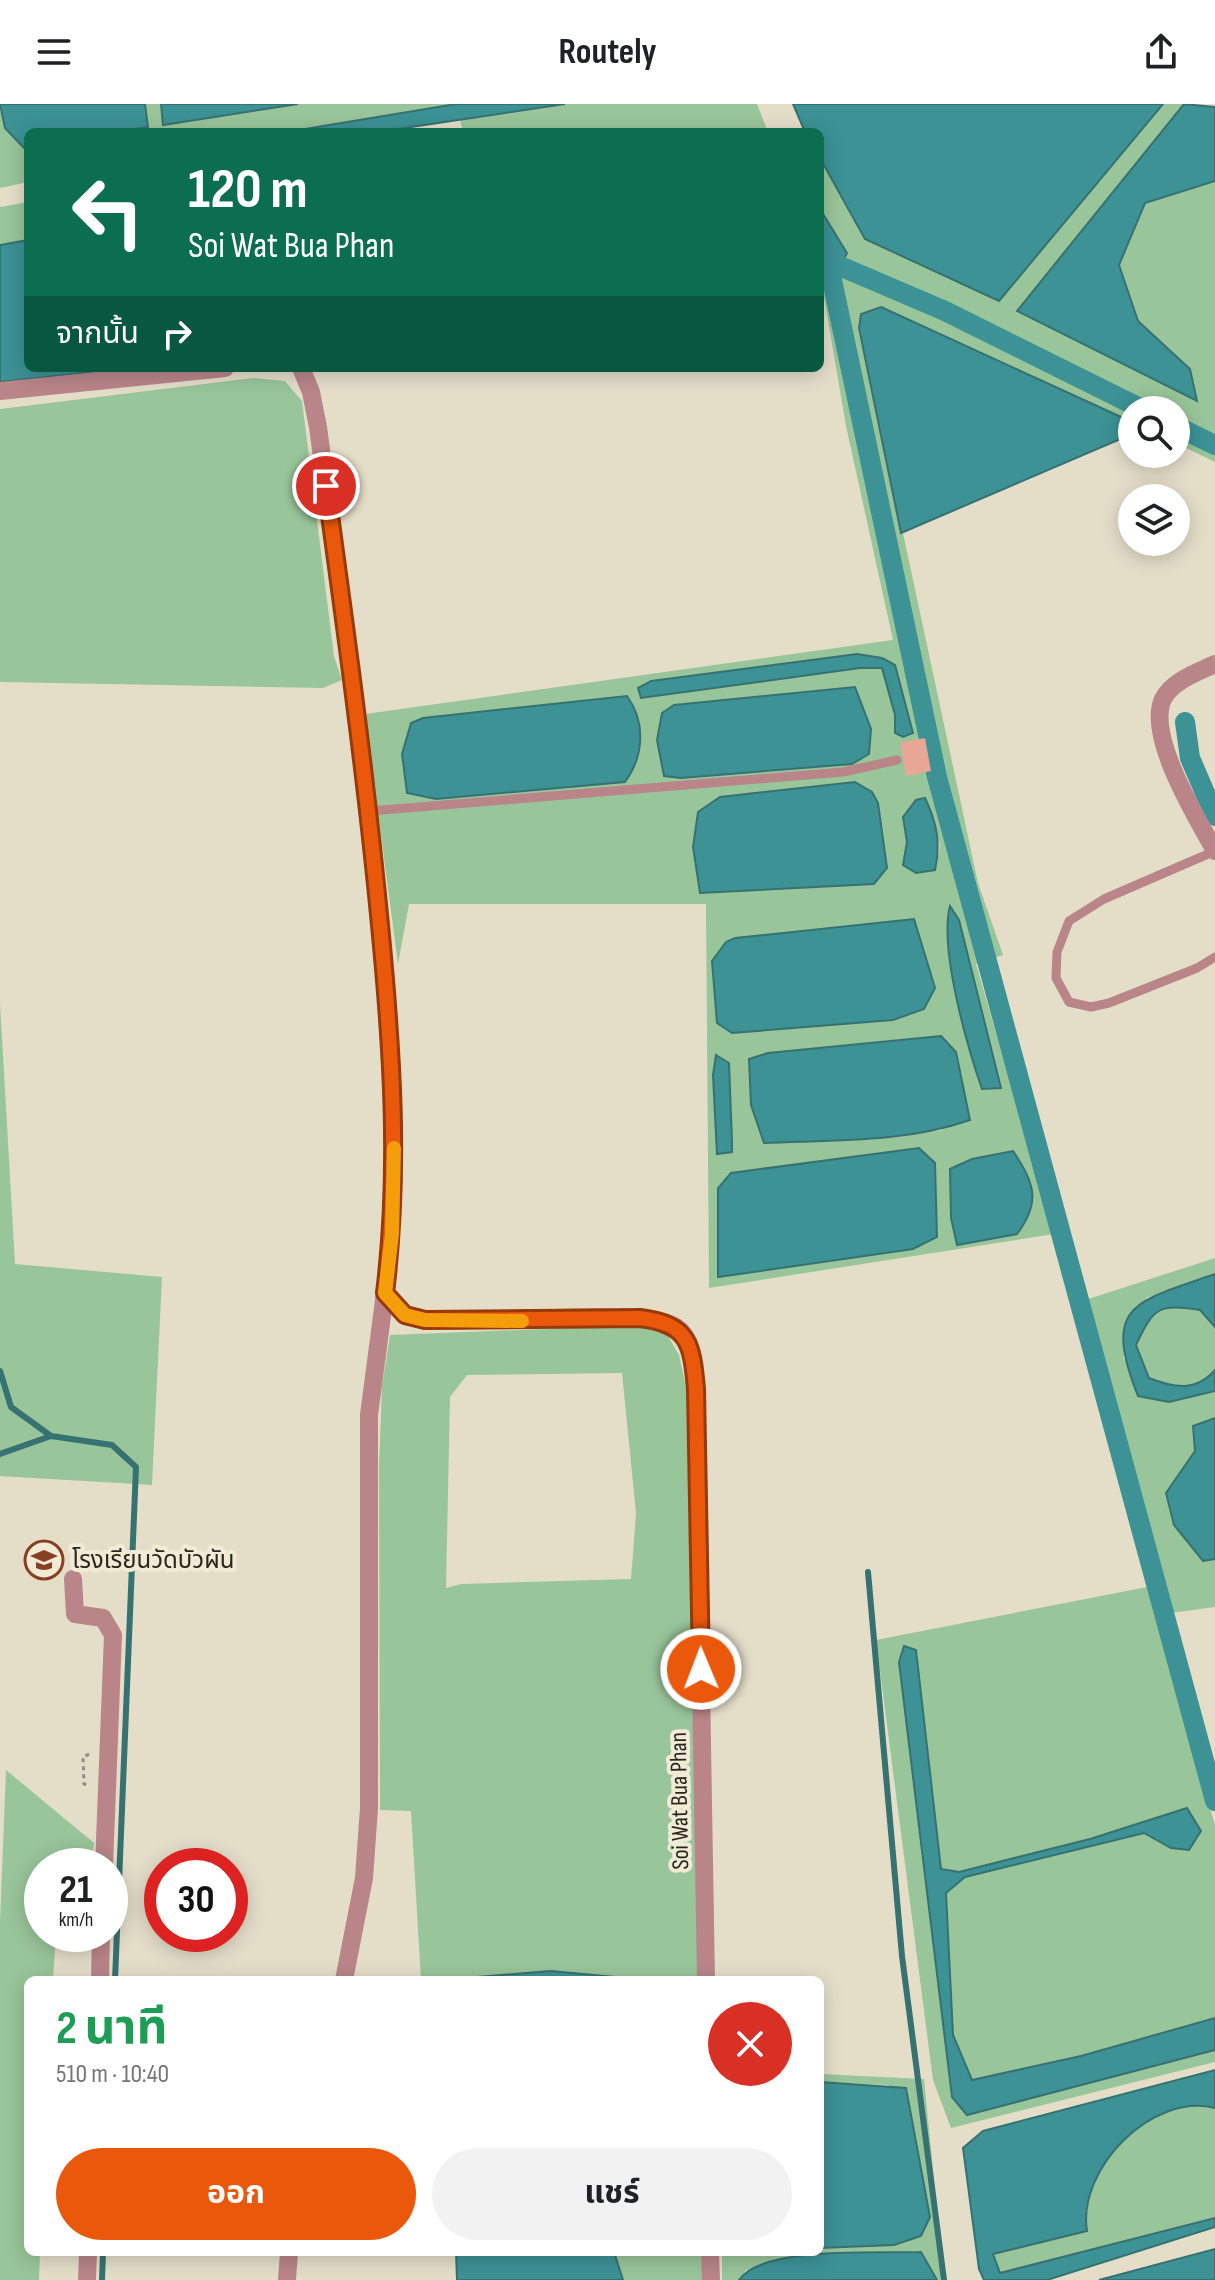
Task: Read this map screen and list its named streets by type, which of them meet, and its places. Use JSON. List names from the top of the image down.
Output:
{
  "streets": {
    "street": ["Soi Wat Bua Phan"]
  },
  "places": {
    "school or university": ["โรงเรียนวัดบัวผัน"]
  },
  "page": {
    "header": "Routely",
    "turn": ["120 m", "Soi Wat Bua Phan"],
    "then": "จากนั้น",
    "speed": "21 km/h",
    "limit": "30",
    "heading": ["2 นาที", "510 m · 10:40"],
    "buttons": ["ออก", "แชร์"]
  }
}
